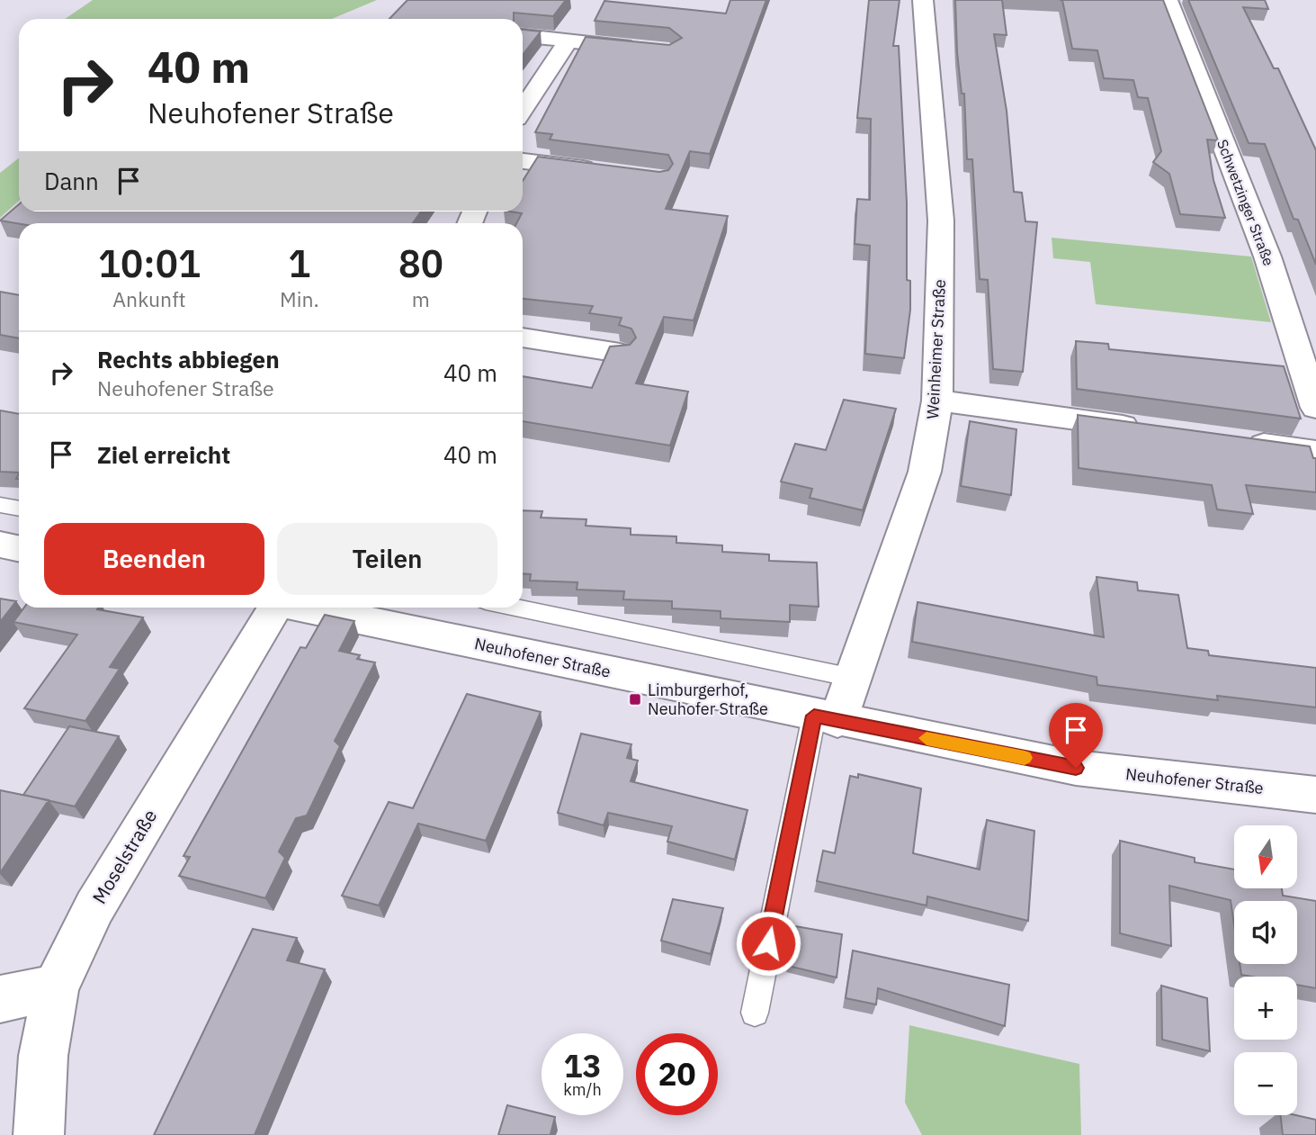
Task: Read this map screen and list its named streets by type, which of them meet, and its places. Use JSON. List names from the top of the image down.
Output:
{
  "streets": {
    "street": [
      "Schwetzinger Straße",
      "Weinheimer Straße",
      "Neuhofener Straße",
      "Moselstraße"
    ]
  },
  "crossings": [
    ["Weinheimer Straße", "Neuhofener Straße"]
  ],
  "places": {
    "transit": ["Limburgerhof, Neuhofer Straße"]
  },
  "north": "bottom",
  "page": {
    "turn": ["40 m", "Neuhofener Straße"],
    "then": "Dann",
    "eta": [
      "10:01",
      "Ankunft",
      "1",
      "Min.",
      "80",
      "m"
    ],
    "list": [
      {
        "name": "Rechts abbiegen",
        "note": "Neuhofener Straße",
        "value": "40 m"
      },
      {
        "name": "Ziel erreicht",
        "value": "40 m"
      }
    ],
    "buttons": ["Beenden", "Teilen"],
    "map_buttons": ["+", "−"],
    "speed": "13 km/h",
    "limit": "20"
  }
}
